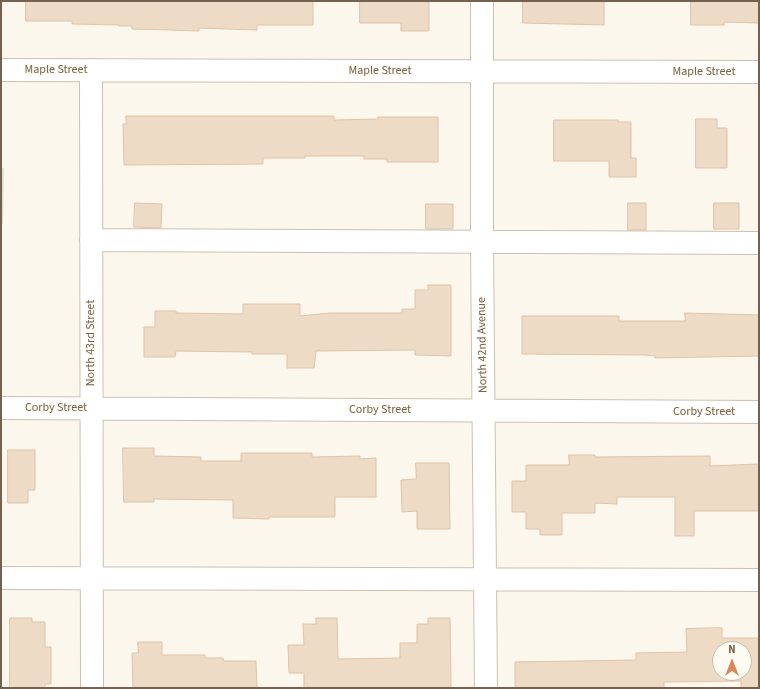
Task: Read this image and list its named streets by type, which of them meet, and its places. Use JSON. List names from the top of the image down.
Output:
{
  "streets": {
    "street": [
      "Maple Street",
      "North 43rd Street",
      "North 42nd Avenue",
      "Corby Street"
    ]
  },
  "crossings": [
    ["Maple Street", "North 43rd Street"],
    ["Maple Street", "North 42nd Avenue"],
    ["North 43rd Street", "Corby Street"],
    ["North 42nd Avenue", "Corby Street"]
  ],
  "north": "top"
}
